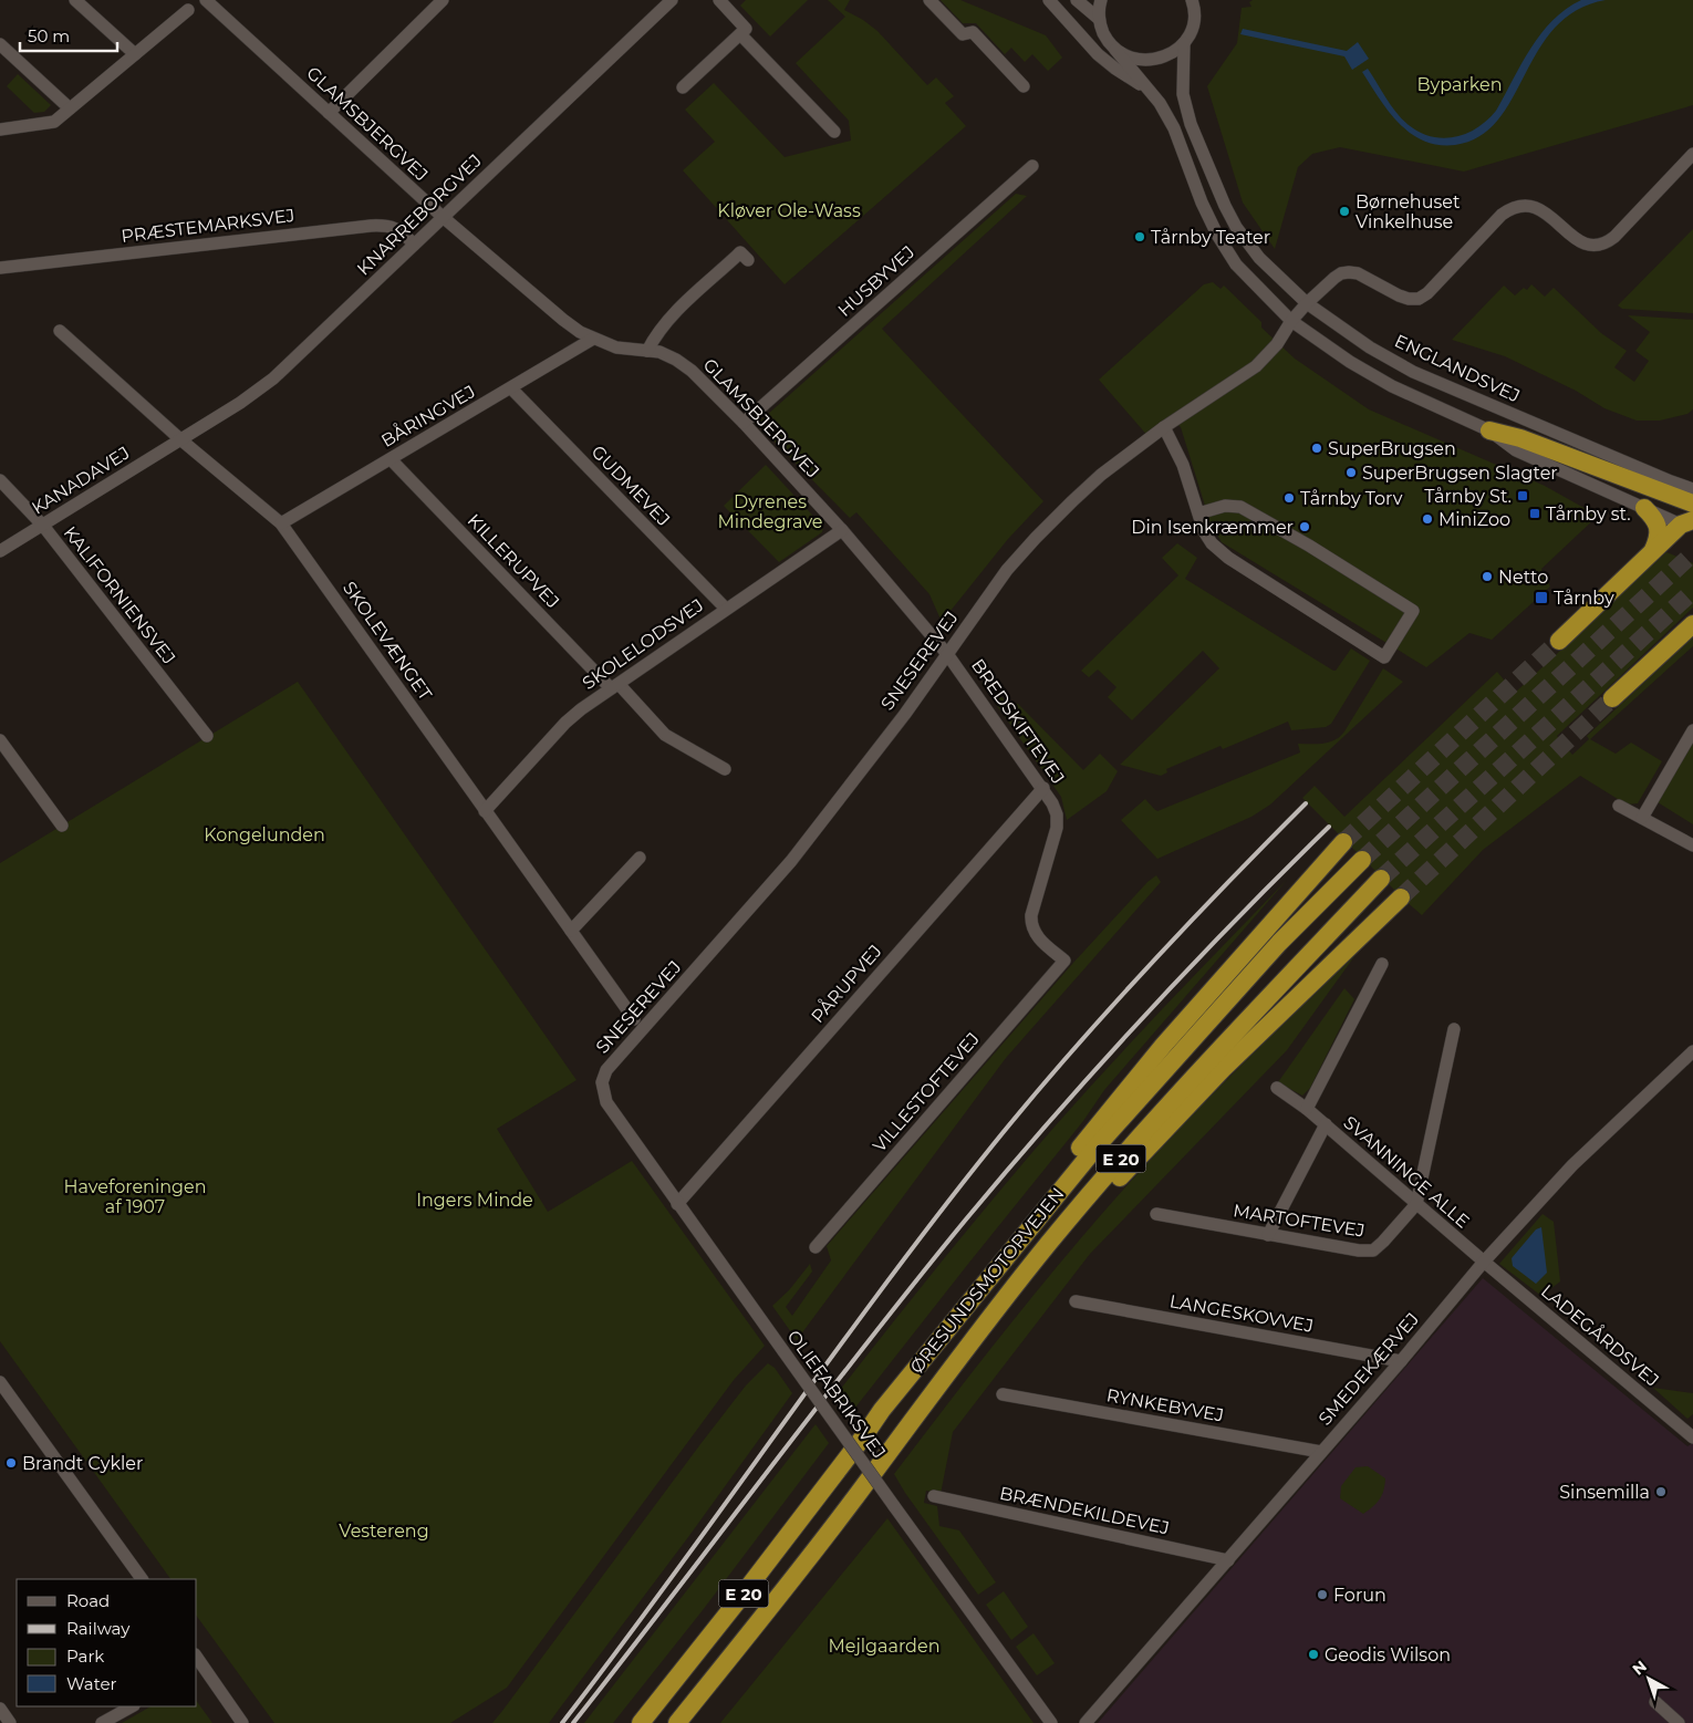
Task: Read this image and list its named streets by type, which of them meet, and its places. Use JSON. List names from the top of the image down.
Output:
{
  "streets": {
    "highway": ["E 20", "ØRESUNDSMOTORVEJEN"],
    "street": [
      "GLAMSBJERGVEJ",
      "KNARREBORGVEJ",
      "PRÆSTEMARKSVEJ",
      "HUSBYVEJ",
      "ENGLANDSVEJ",
      "BÅRINGVEJ",
      "KANADAVEJ",
      "GUDMEVEJ",
      "KILLERUPVEJ",
      "KALIFORNIENSVEJ",
      "SKOLEVÆNGET",
      "SKOLELODSVEJ",
      "SNESEREVEJ",
      "BREDSKIFTEVEJ",
      "PÅRUPVEJ",
      "VILLESTOFTEVEJ",
      "SVANNINGE ALLE",
      "MARTOFTEVEJ",
      "LANGESKOVVEJ",
      "LADEGÅRDSVEJ",
      "SMEDEKÆRVEJ",
      "OLIEFABRIKSVEJ",
      "RYNKEBYVEJ",
      "BRÆNDEKILDEVEJ"
    ]
  },
  "crossings": [
    ["GLAMSBJERGVEJ", "KNARREBORGVEJ"],
    ["GLAMSBJERGVEJ", "HUSBYVEJ"],
    ["GLAMSBJERGVEJ", "BÅRINGVEJ"],
    ["GLAMSBJERGVEJ", "SKOLELODSVEJ"],
    ["GLAMSBJERGVEJ", "SNESEREVEJ"],
    ["GLAMSBJERGVEJ", "BREDSKIFTEVEJ"],
    ["KNARREBORGVEJ", "PRÆSTEMARKSVEJ"],
    ["KNARREBORGVEJ", "KANADAVEJ"],
    ["KNARREBORGVEJ", "SKOLEVÆNGET"],
    ["ENGLANDSVEJ", "SNESEREVEJ"],
    ["BÅRINGVEJ", "GUDMEVEJ"],
    ["BÅRINGVEJ", "KILLERUPVEJ"],
    ["BÅRINGVEJ", "SKOLEVÆNGET"],
    ["KANADAVEJ", "KALIFORNIENSVEJ"],
    ["KANADAVEJ", "SKOLEVÆNGET"],
    ["GUDMEVEJ", "SKOLELODSVEJ"],
    ["KILLERUPVEJ", "SKOLELODSVEJ"],
    ["SKOLEVÆNGET", "SKOLELODSVEJ"],
    ["SNESEREVEJ", "BREDSKIFTEVEJ"],
    ["SNESEREVEJ", "OLIEFABRIKSVEJ"],
    ["BREDSKIFTEVEJ", "PÅRUPVEJ"],
    ["BREDSKIFTEVEJ", "VILLESTOFTEVEJ"],
    ["PÅRUPVEJ", "OLIEFABRIKSVEJ"],
    ["SVANNINGE ALLE", "MARTOFTEVEJ"],
    ["SVANNINGE ALLE", "LADEGÅRDSVEJ"],
    ["SVANNINGE ALLE", "SMEDEKÆRVEJ"],
    ["LANGESKOVVEJ", "SMEDEKÆRVEJ"],
    ["LADEGÅRDSVEJ", "SMEDEKÆRVEJ"],
    ["SMEDEKÆRVEJ", "RYNKEBYVEJ"],
    ["SMEDEKÆRVEJ", "BRÆNDEKILDEVEJ"]
  ],
  "parks": [
    "Byparken",
    "Kløver Ole-Wass",
    "Dyrenes Mindegrave",
    "Kongelunden",
    "Haveforeningen af 1907",
    "Ingers Minde",
    "Vestereng",
    "Mejlgaarden"
  ],
  "places": {
    "other": [
      "Børnehuset Vinkelhuse",
      "Tårnby Teater",
      "SuperBrugsen",
      "SuperBrugsen Slagter",
      "Tårnby Torv",
      "MiniZoo",
      "Din Isenkræmmer",
      "Netto",
      "Brandt Cykler",
      "Sinsemilla",
      "Forun",
      "Geodis Wilson"
    ],
    "transit": ["Tårnby St.", "Tårnby st.", "Tårnby"]
  },
  "legend": [
    "Road",
    "Railway",
    "Park",
    "Water"
  ],
  "scale_bar": "50 m",
  "north": "top left"
}
